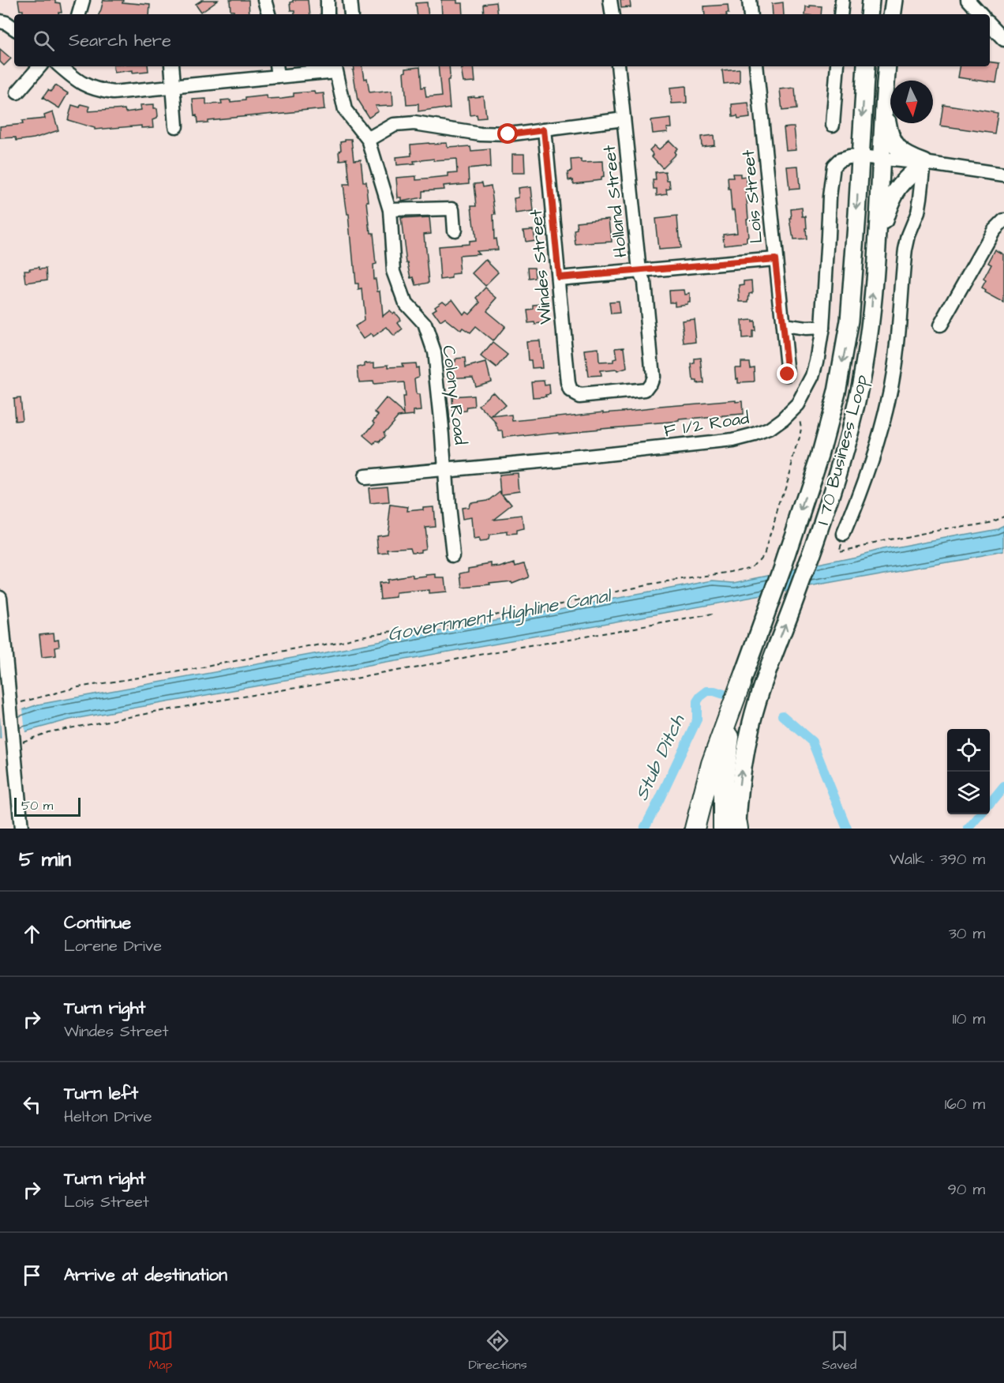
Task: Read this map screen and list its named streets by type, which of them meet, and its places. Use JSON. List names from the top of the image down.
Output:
{
  "streets": {
    "main road": ["I 70 Business Loop"],
    "street": [
      "Lois Street",
      "Holland Street",
      "Windes Street",
      "Colony Road",
      "F 1/2 Road"
    ]
  },
  "crossings": [
    ["Holland Street", "Windes Street"],
    ["Colony Road", "F 1/2 Road"],
    ["F 1/2 Road", "I 70 Business Loop"]
  ],
  "water": ["Government Highline Canal", "Stub Ditch"],
  "scale_bar": "50 m",
  "north": "bottom",
  "page": {
    "search": "Search here",
    "scale": "50 m",
    "heading": ["5 min", "Walk · 390 m"],
    "list": [
      ["Continue", "Lorene Drive", "30 m"],
      ["Turn right", "Windes Street", "110 m"],
      ["Turn left", "Helton Drive", "160 m"],
      ["Turn right", "Lois Street", "90 m"],
      "Arrive at destination"
    ],
    "nav": ["Map", "Directions", "Saved"]
  }
}
